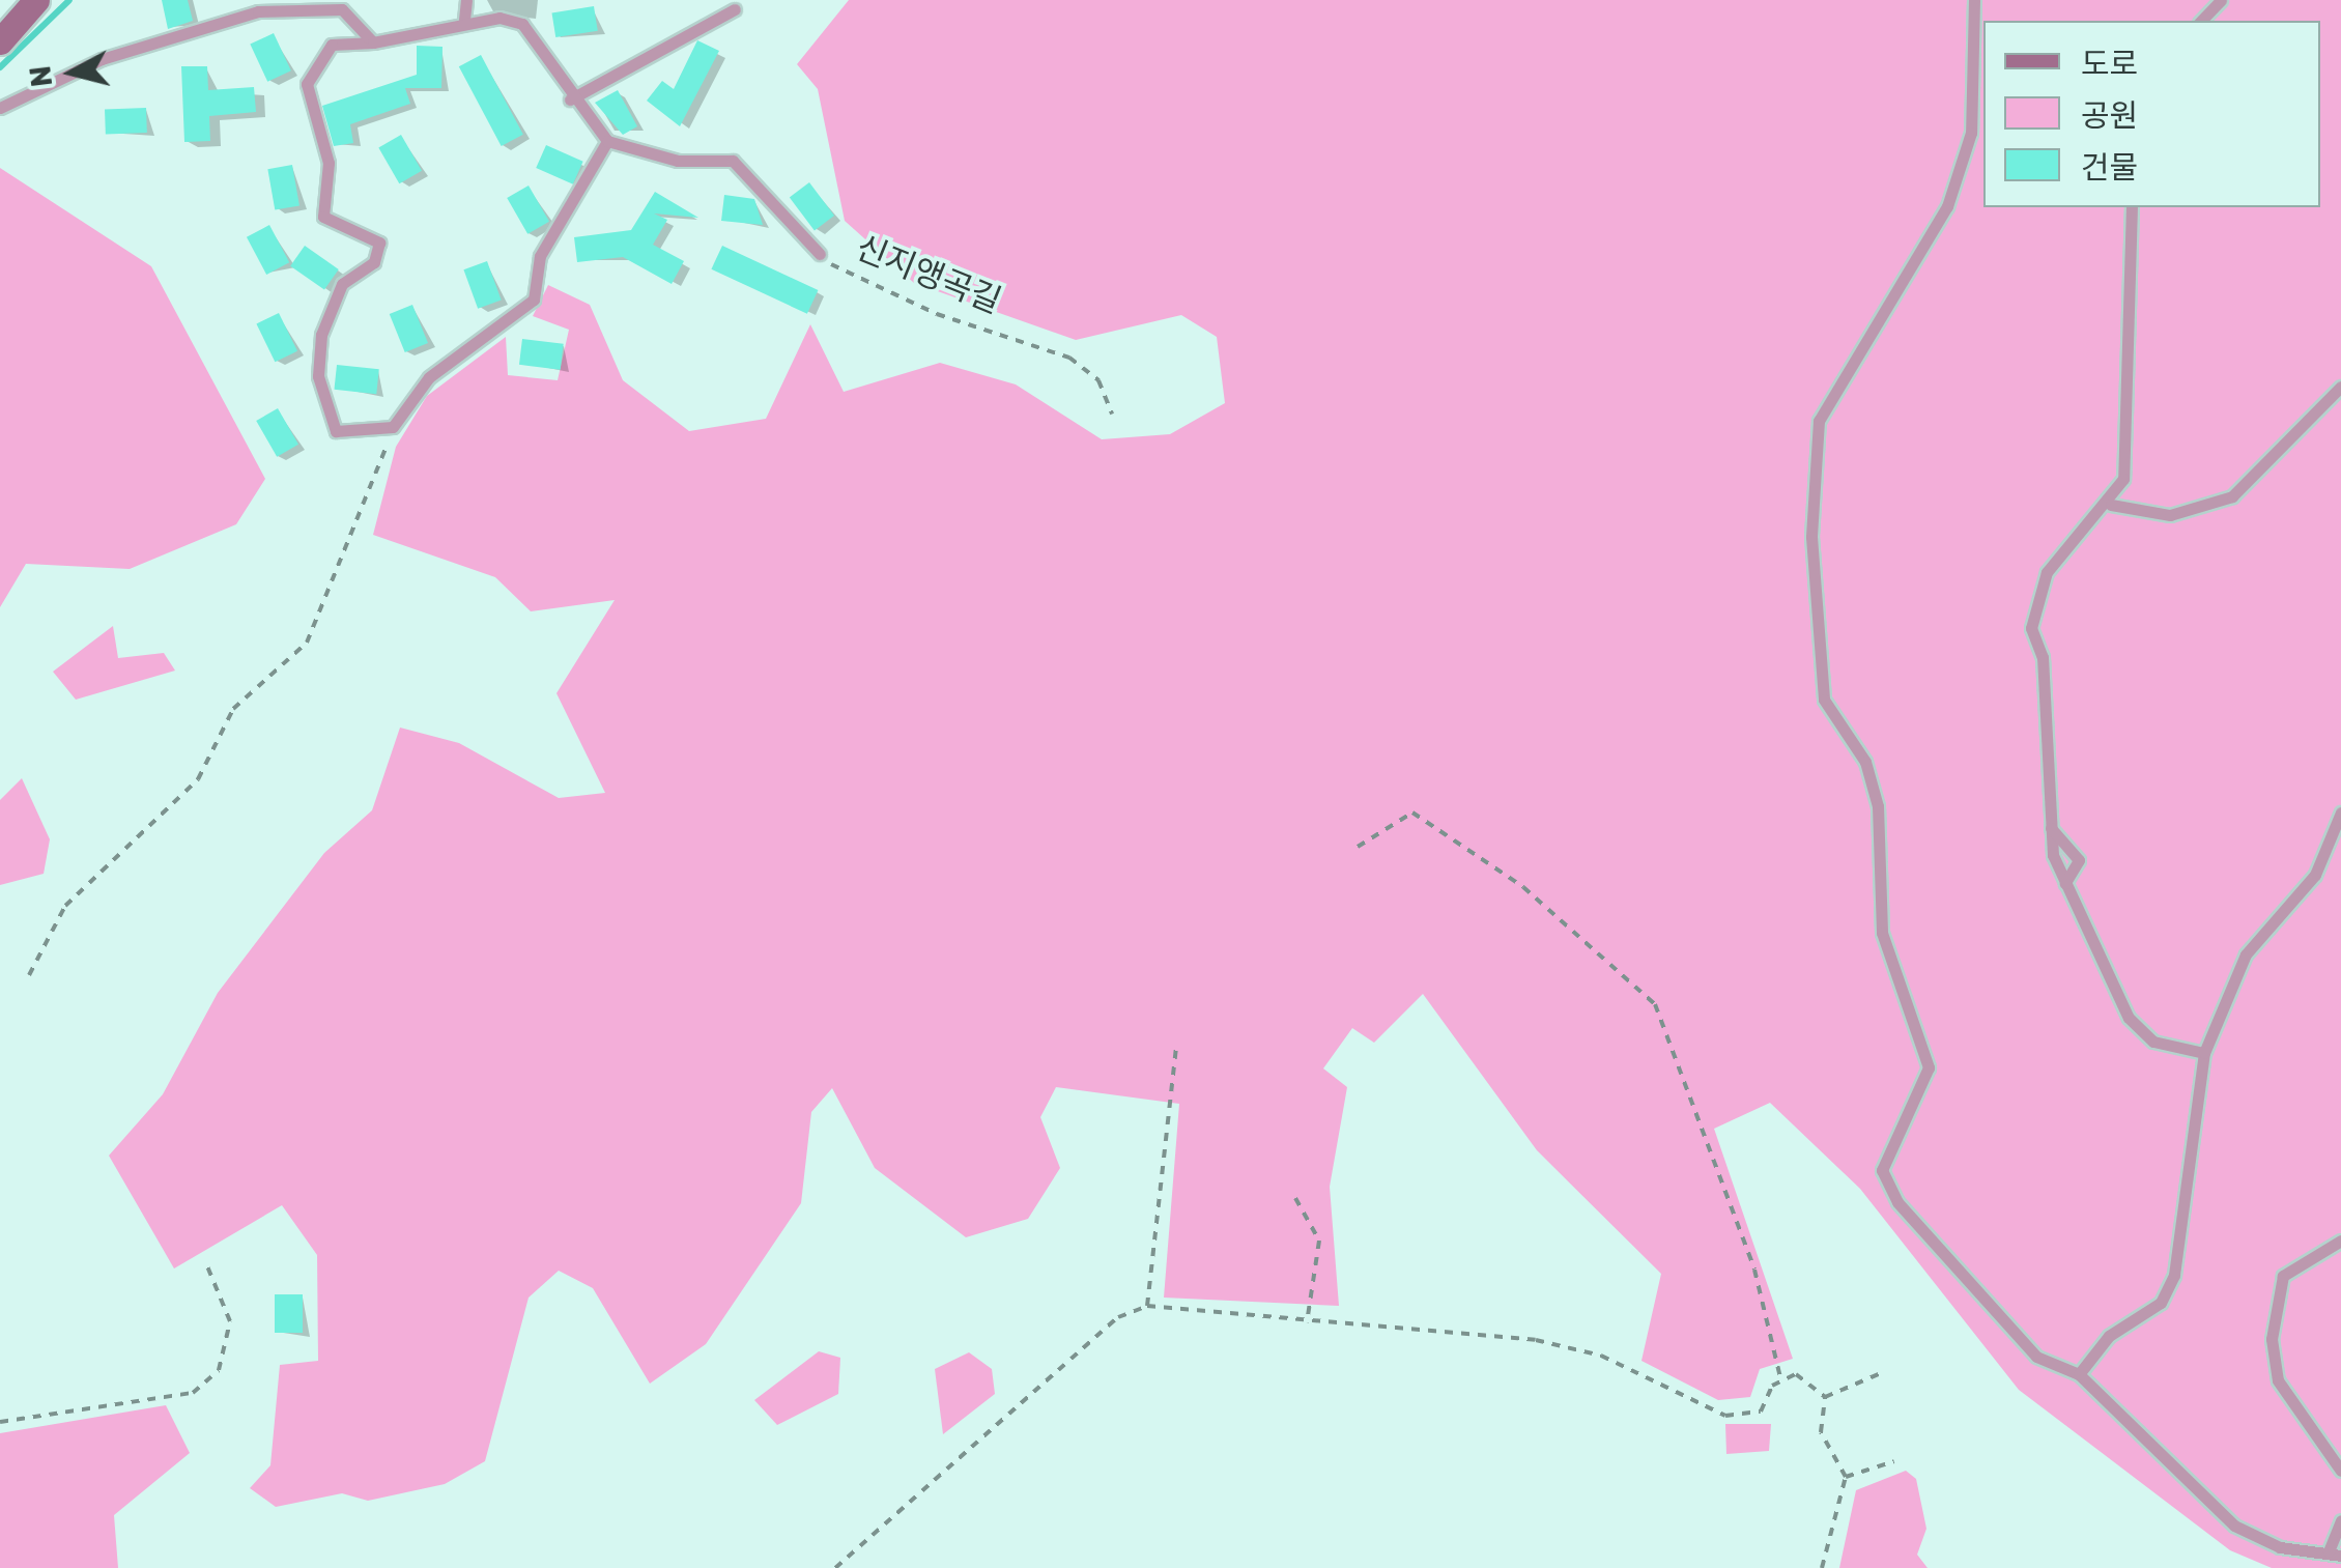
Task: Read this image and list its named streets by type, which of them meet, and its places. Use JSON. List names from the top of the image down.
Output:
{
  "streets": {
    "lane": ["신지앵곡길"]
  },
  "legend": ["도로", "공원", "건물"],
  "north": "left"
}
